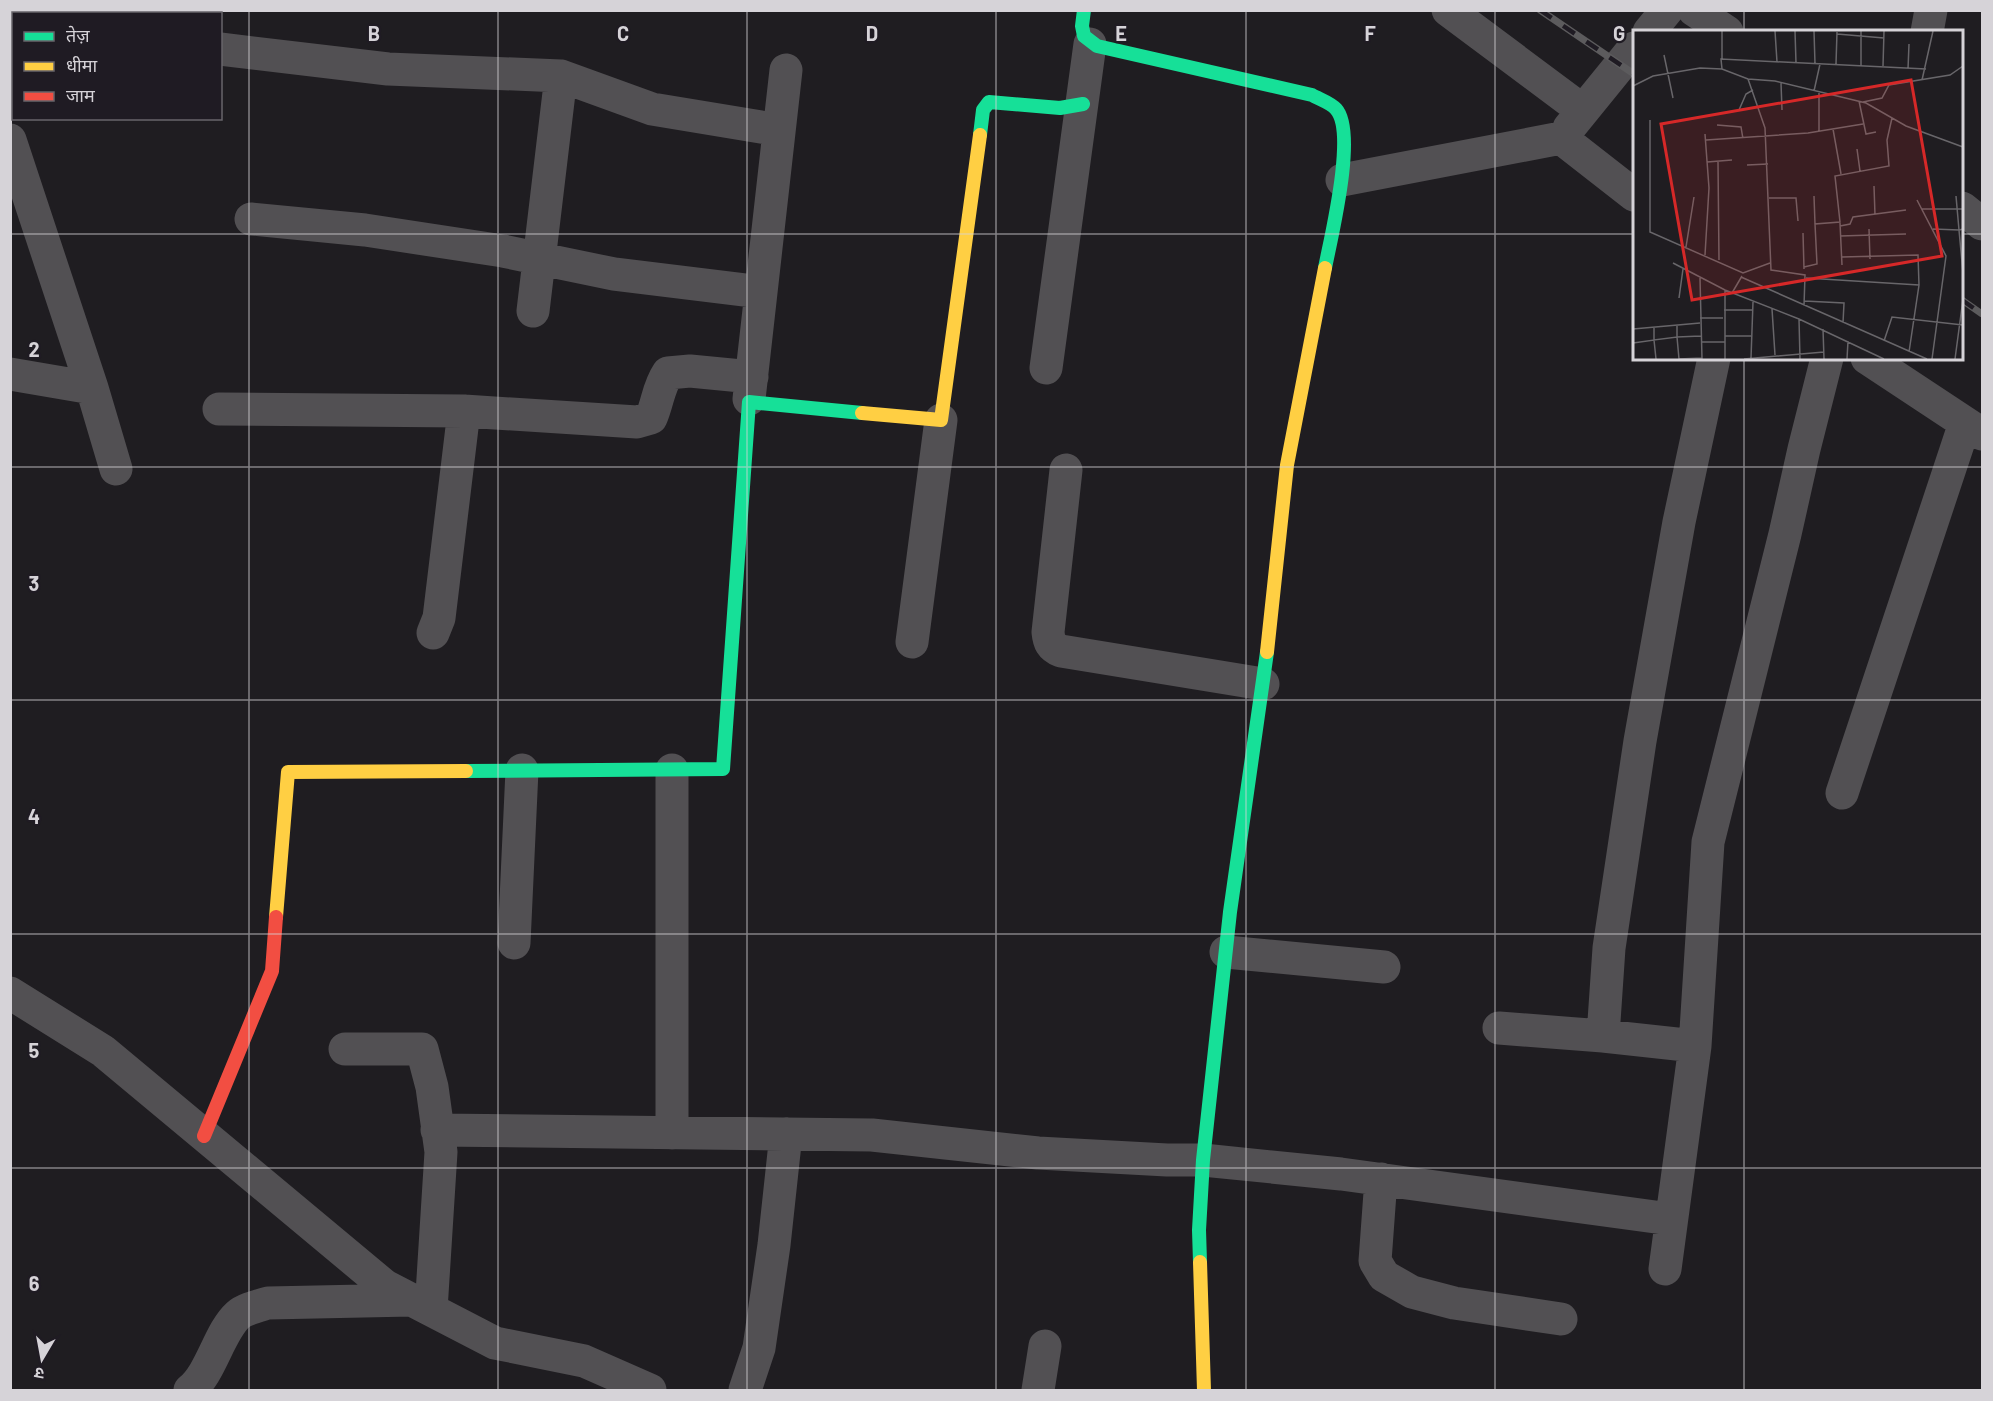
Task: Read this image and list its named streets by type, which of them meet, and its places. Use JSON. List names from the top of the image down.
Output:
{
  "legend": ["तेज़", "धीमा", "जाम"],
  "north": "bottom",
  "grid": {
    "columns": [
      "B",
      "C",
      "D",
      "E",
      "F",
      "G"
    ],
    "rows": [
      "2",
      "3",
      "4",
      "5",
      "6"
    ]
  }
}
